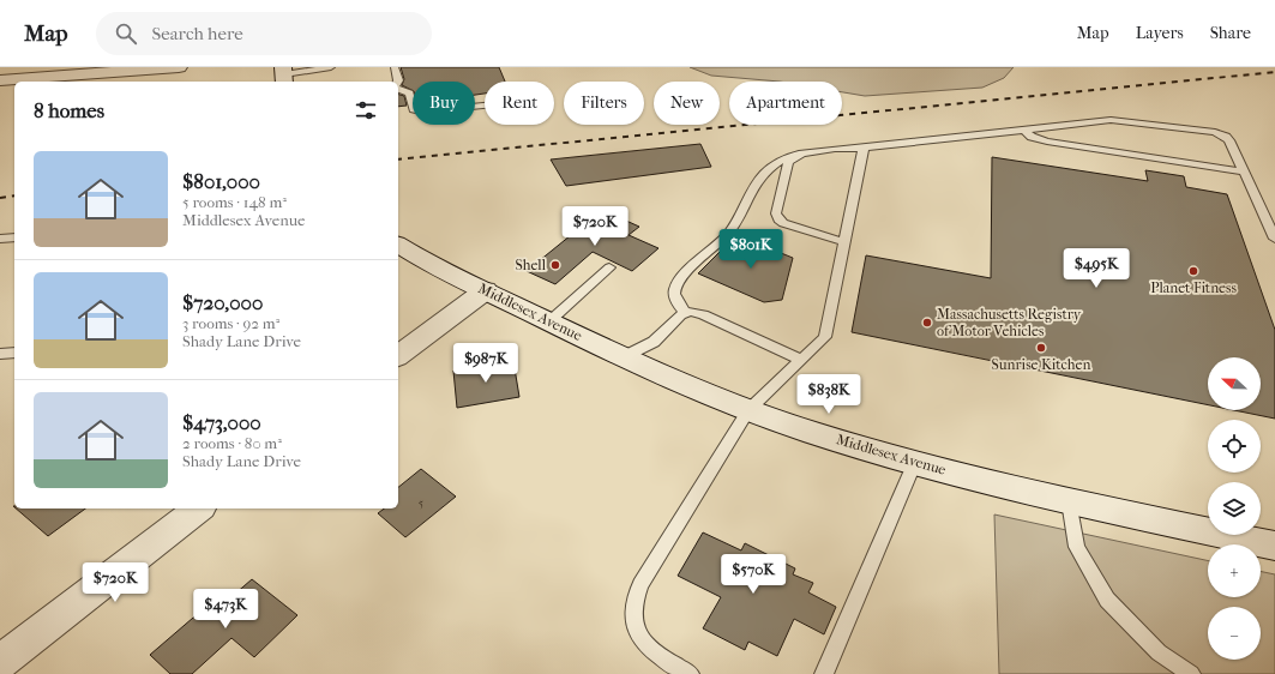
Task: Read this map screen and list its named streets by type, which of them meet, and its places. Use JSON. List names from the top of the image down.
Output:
{
  "streets": {
    "main road": ["Middlesex Avenue"]
  },
  "places": [
    "Shell",
    "Planet Fitness",
    "Massachusetts Registry of Motor Vehicles",
    "Sunrise Kitchen"
  ],
  "house_numbers": ["5"],
  "north": "left",
  "page": {
    "header": "Map",
    "search": "Search here",
    "nav": ["Map", "Layers", "Share"],
    "chip": [
      "Buy",
      "Rent",
      "Filters",
      "New",
      "Apartment"
    ],
    "heading": "8 homes",
    "list": [
      {
        "name": "$801,000",
        "note": "5 rooms · 148 m² · Middlesex Avenue"
      },
      {
        "name": "$720,000",
        "note": "3 rooms · 92 m² · Shady Lane Drive"
      },
      {
        "name": "$473,000",
        "note": "2 rooms · 80 m² · Shady Lane Drive"
      }
    ],
    "price": [
      "$720K",
      "$801K",
      "$495K",
      "$987K",
      "$838K",
      "$570K",
      "$720K",
      "$473K"
    ],
    "map_buttons": ["+", "−"]
  }
}
